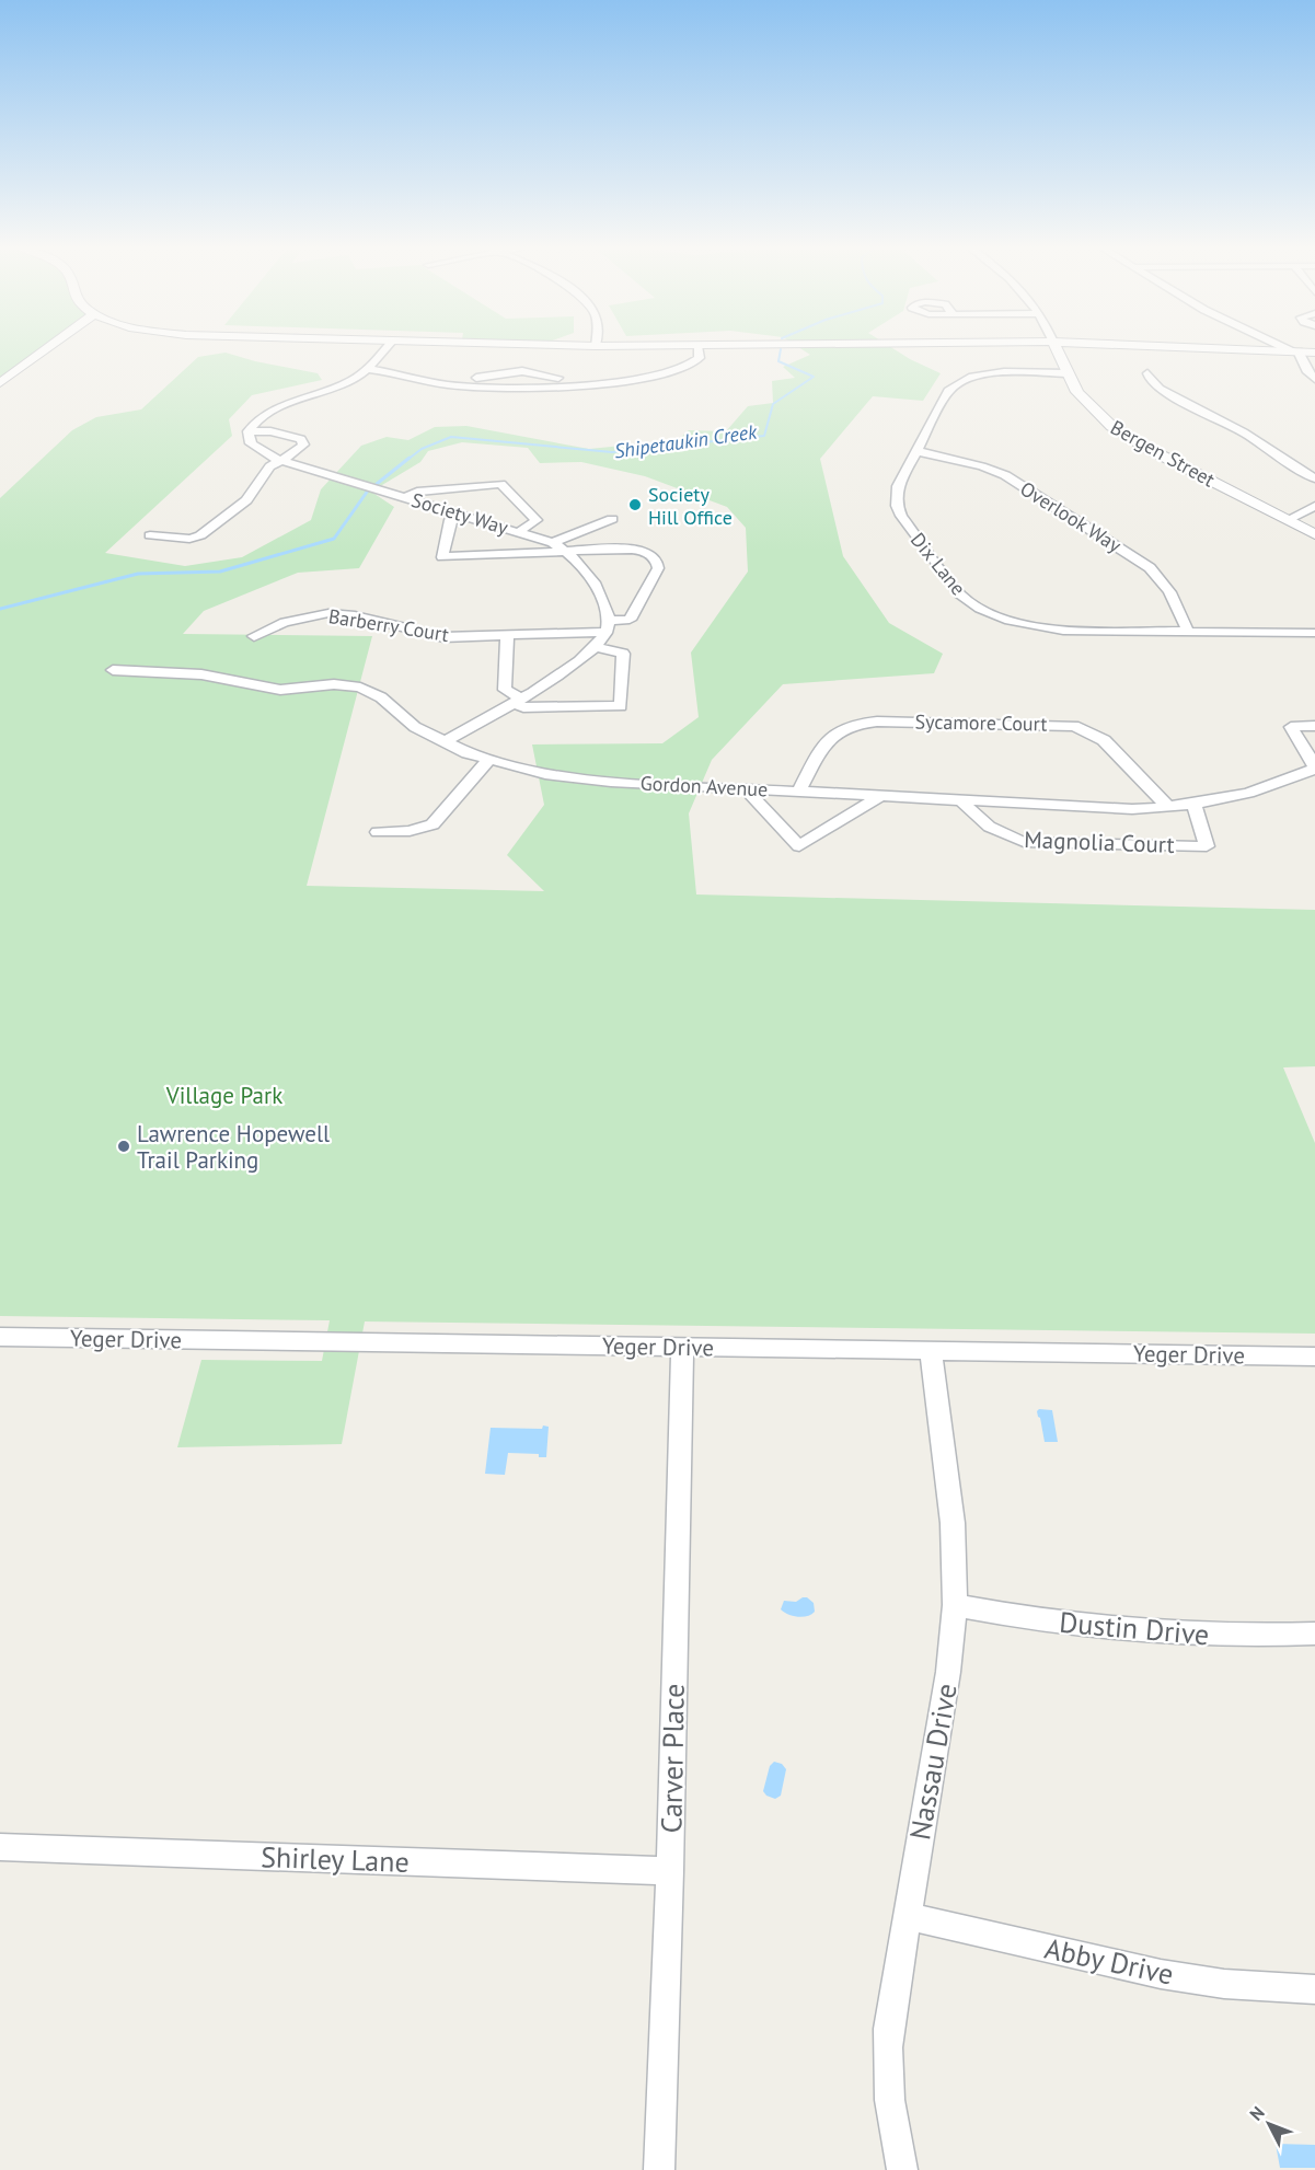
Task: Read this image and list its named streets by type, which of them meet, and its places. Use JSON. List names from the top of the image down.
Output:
{
  "streets": {
    "street": [
      "Bergen Street",
      "Society Way",
      "Overlook Way",
      "Dix Lane",
      "Barberry Court",
      "Sycamore Court",
      "Gordon Avenue",
      "Magnolia Court",
      "Yeger Drive",
      "Dustin Drive",
      "Carver Place",
      "Nassau Drive",
      "Shirley Lane",
      "Abby Drive"
    ]
  },
  "crossings": [
    ["Bergen Street", "Dix Lane"],
    ["Society Way", "Barberry Court"],
    ["Overlook Way", "Dix Lane"],
    ["Sycamore Court", "Gordon Avenue"],
    ["Gordon Avenue", "Magnolia Court"],
    ["Yeger Drive", "Carver Place"],
    ["Yeger Drive", "Nassau Drive"],
    ["Dustin Drive", "Nassau Drive"],
    ["Carver Place", "Shirley Lane"],
    ["Nassau Drive", "Abby Drive"]
  ],
  "water": ["Shipetaukin Creek"],
  "parks": ["Village Park"],
  "places": ["Society Hill Office", "Lawrence Hopewell Trail Parking"],
  "north": "top left"
}
